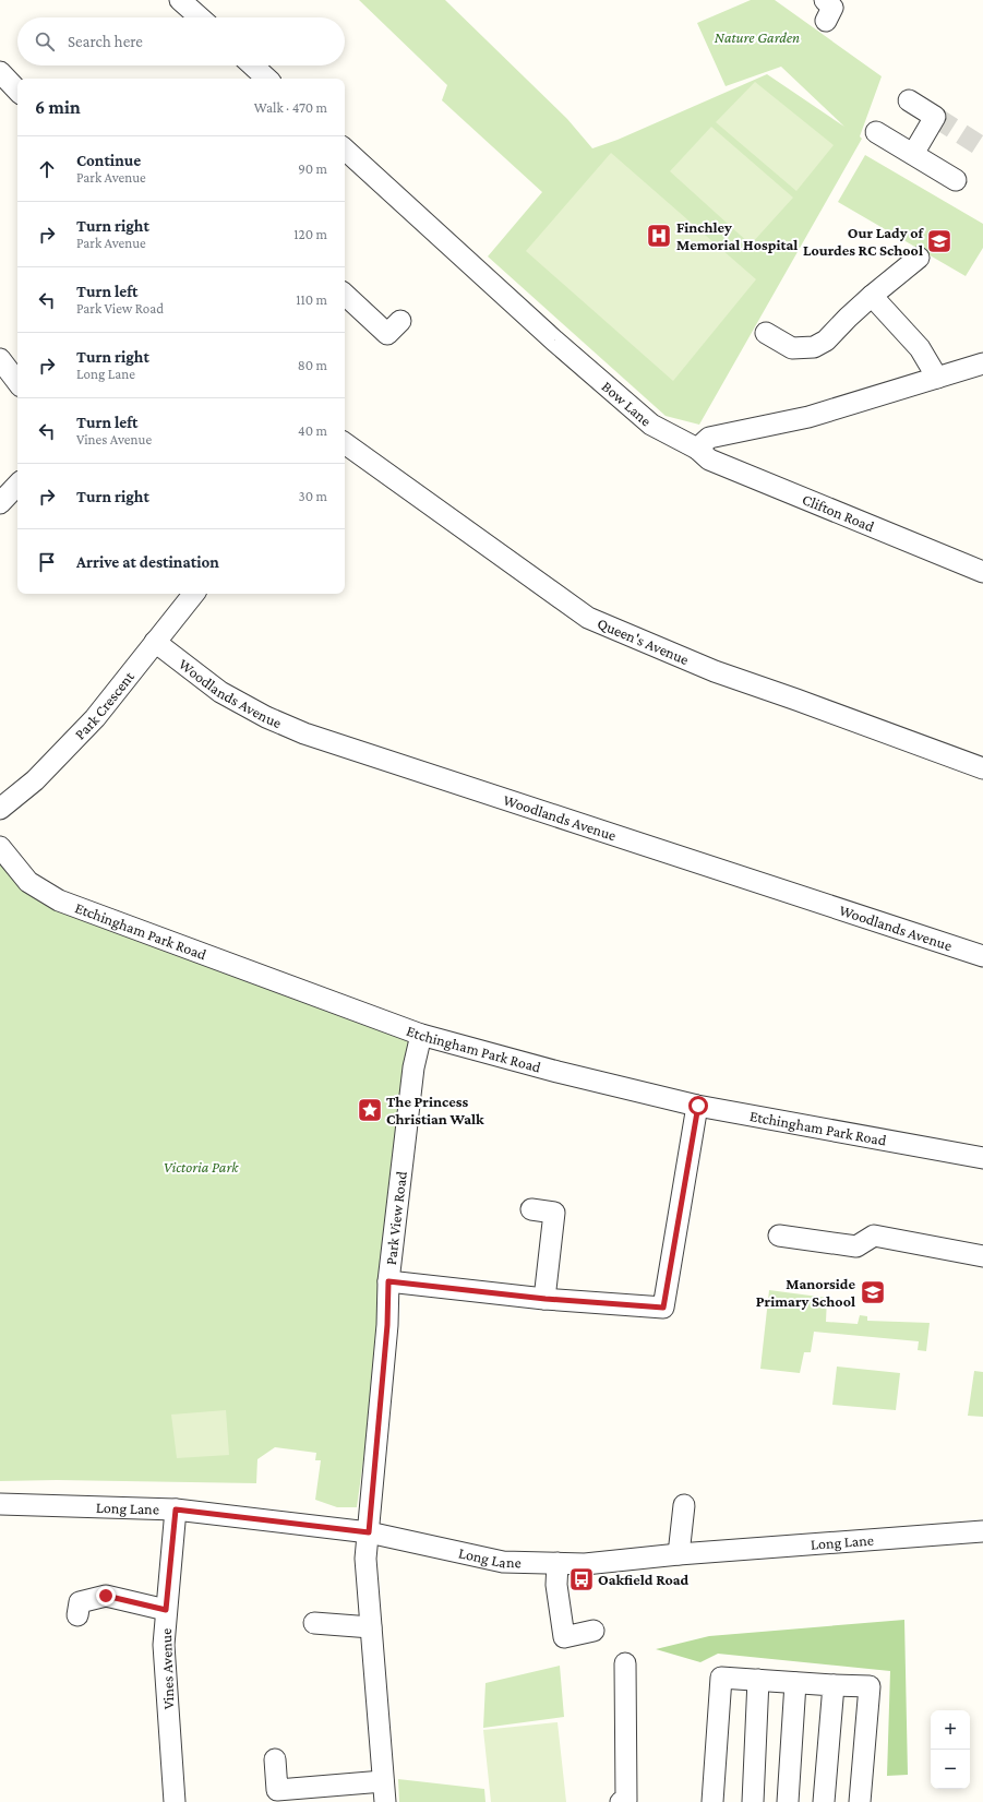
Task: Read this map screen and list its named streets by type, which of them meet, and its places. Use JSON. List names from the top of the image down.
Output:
{
  "streets": {
    "street": [
      "Bow Lane",
      "Clifton Road",
      "Queen's Avenue",
      "Woodlands Avenue",
      "Park Crescent",
      "Etchingham Park Road",
      "Park View Road",
      "Long Lane",
      "Vines Avenue"
    ]
  },
  "crossings": [
    ["Bow Lane", "Clifton Road"],
    ["Woodlands Avenue", "Park Crescent"],
    ["Etchingham Park Road", "Park View Road"],
    ["Park View Road", "Long Lane"],
    ["Long Lane", "Vines Avenue"]
  ],
  "parks": ["Nature Garden", "Victoria Park"],
  "places": {
    "hospital": ["Finchley Memorial Hospital"],
    "school or university": ["Our Lady of Lourdes RC School", "Manorside Primary School"],
    "place": ["The Princess Christian Walk"],
    "bus stop": ["Oakfield Road"]
  },
  "page": {
    "search": "Search here",
    "heading": ["6 min", "Walk · 470 m"],
    "list": [
      ["Continue", "Park Avenue", "90 m"],
      ["Turn right", "Park Avenue", "120 m"],
      ["Turn left", "Park View Road", "110 m"],
      ["Turn right", "Long Lane", "80 m"],
      ["Turn left", "Vines Avenue", "40 m"],
      ["Turn right", "30 m"],
      "Arrive at destination"
    ],
    "map_buttons": ["+", "−"]
  }
}
